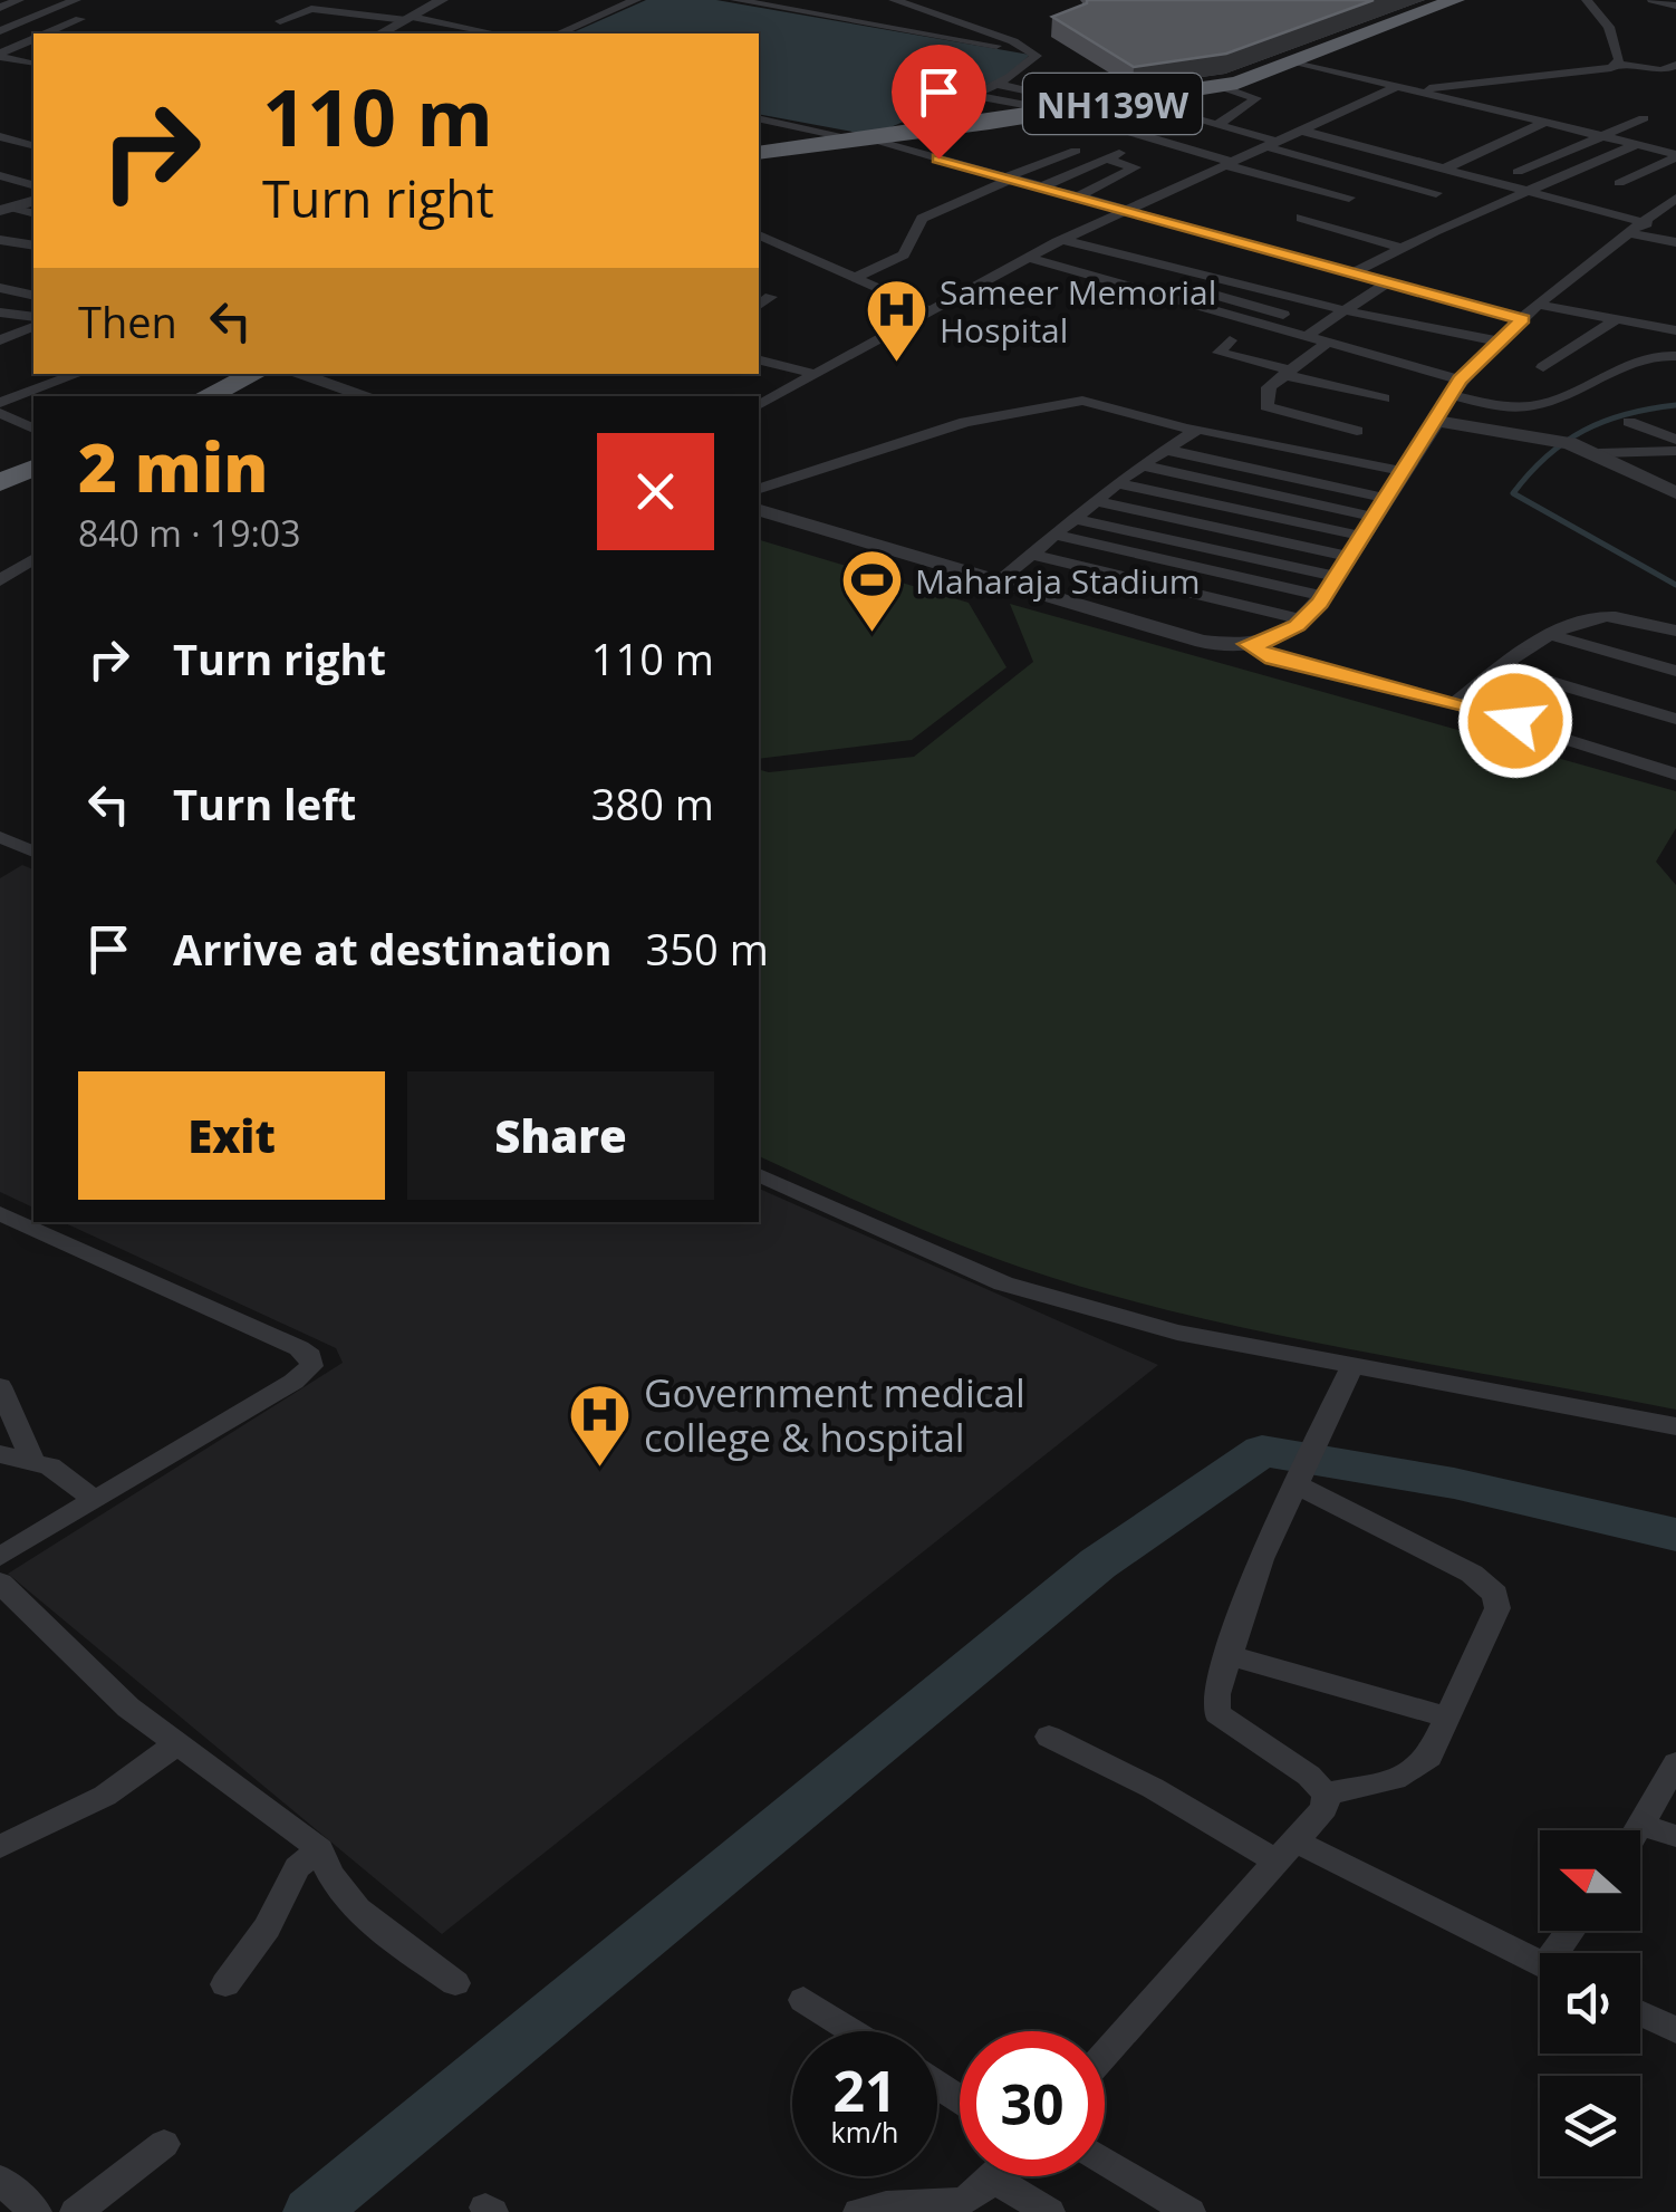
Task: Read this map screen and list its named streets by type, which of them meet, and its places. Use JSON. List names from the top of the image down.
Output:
{
  "streets": {
    "highway": ["NH139W"]
  },
  "places": {
    "hospital": ["Sameer Memorial Hospital", "Government medical college & hospital"],
    "sports": ["Maharaja Stadium"]
  },
  "north": "left",
  "page": {
    "turn": ["110 m", "Turn right"],
    "then": "Then",
    "heading": ["2 min", "840 m · 19:03"],
    "list": [
      {
        "name": "Turn right",
        "value": "110 m"
      },
      {
        "name": "Turn left",
        "value": "380 m"
      },
      {
        "name": "Arrive at destination",
        "value": "350 m"
      }
    ],
    "buttons": ["Exit", "Share"],
    "speed": "21 km/h",
    "limit": "30"
  }
}
